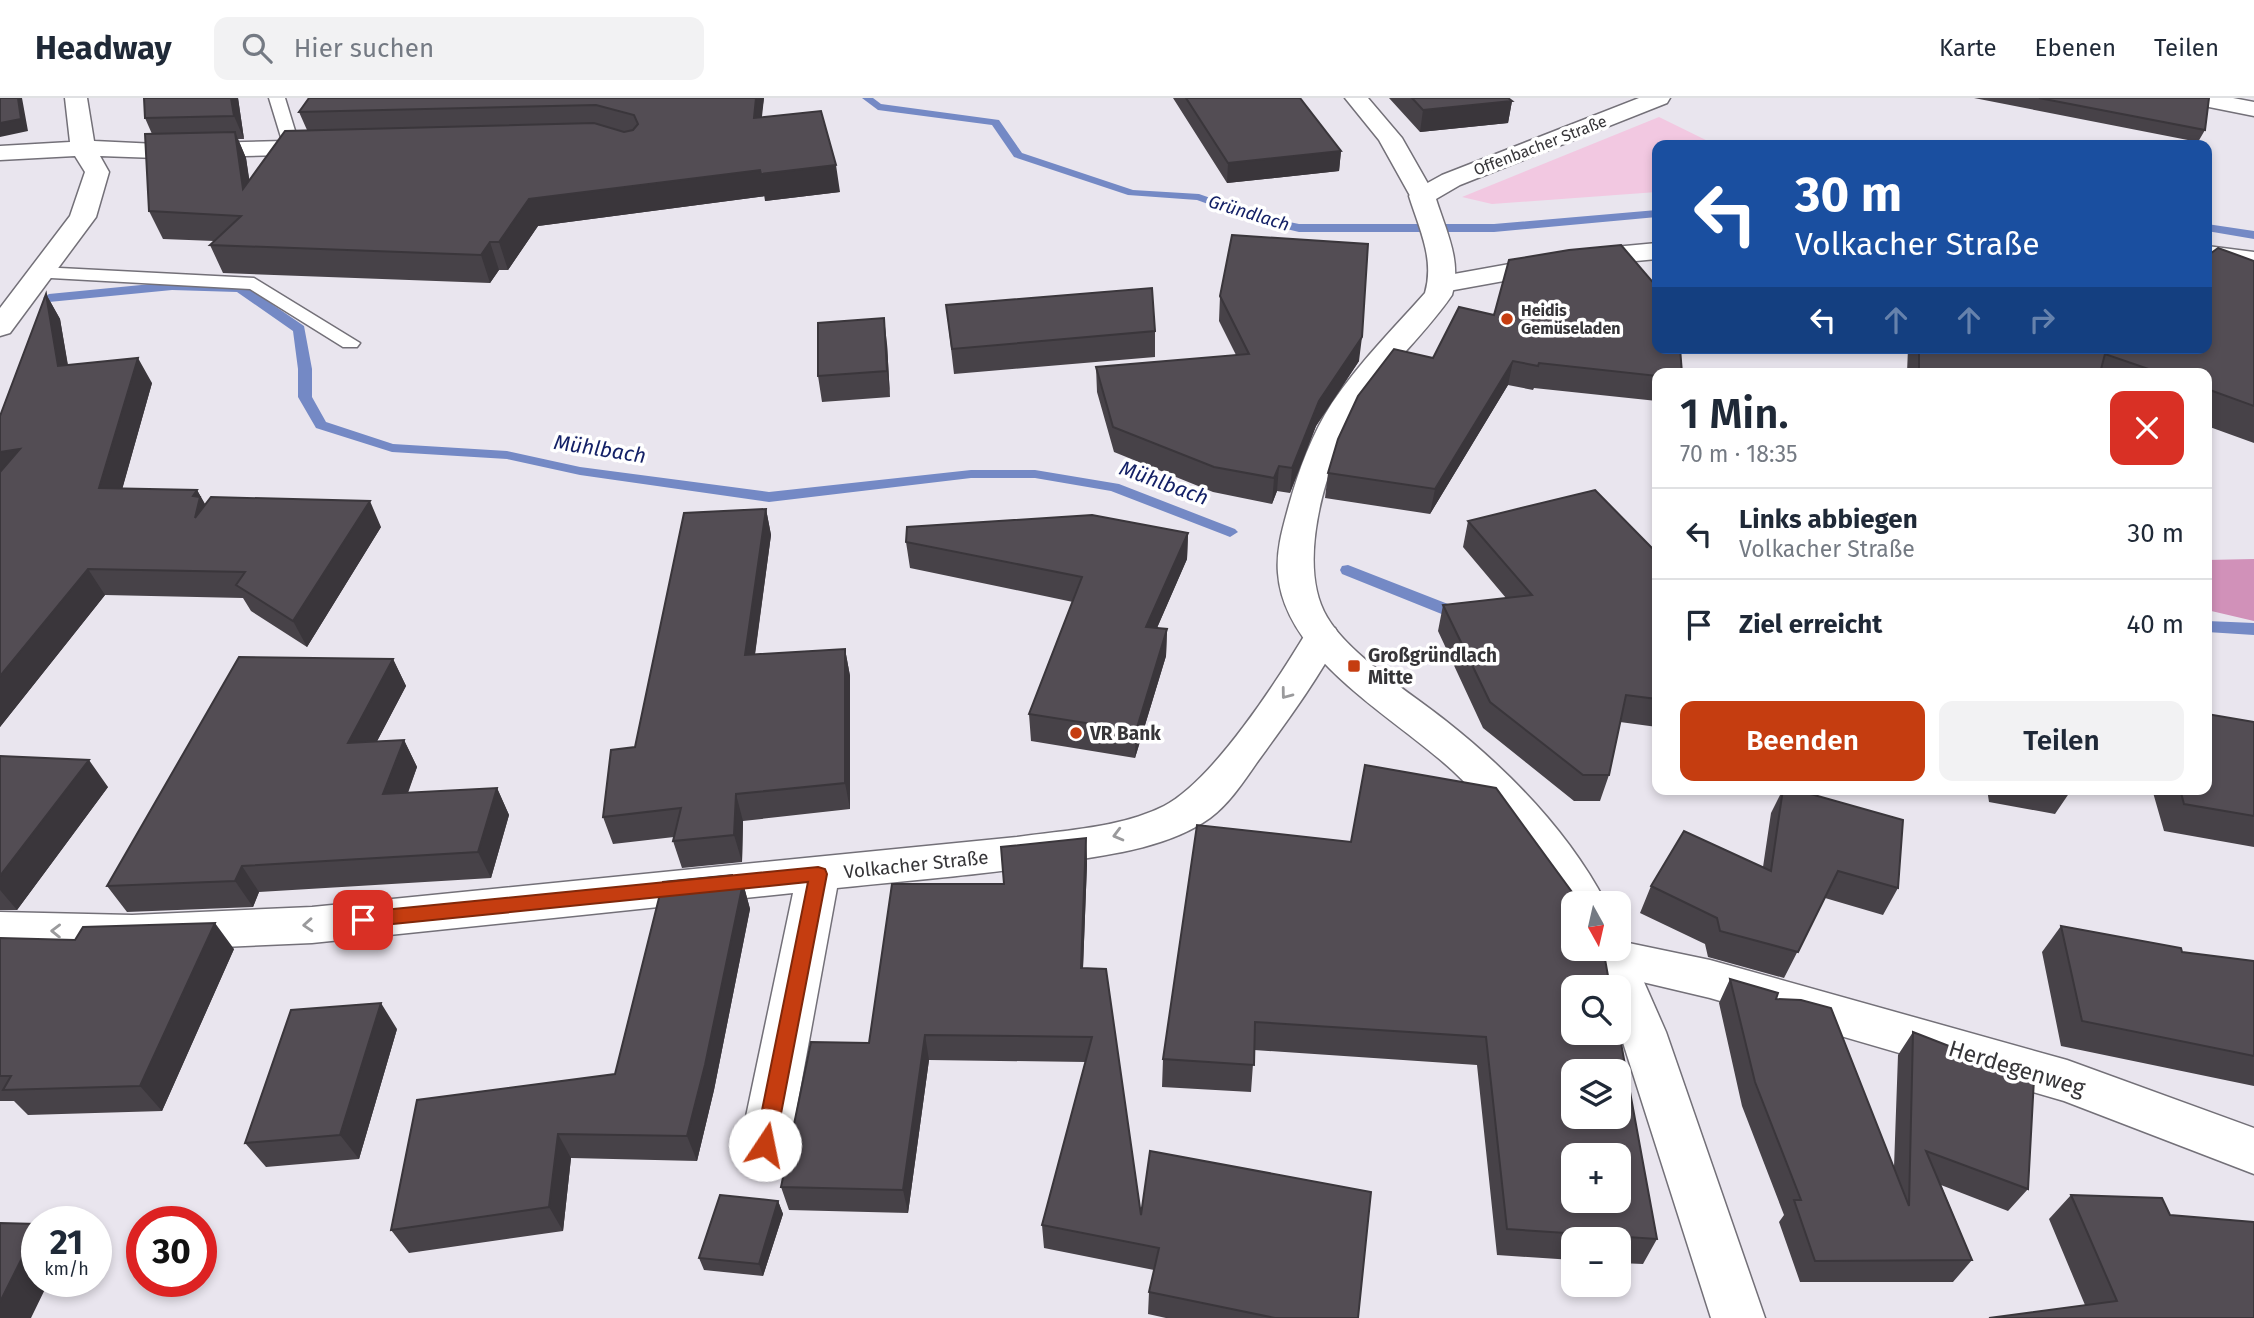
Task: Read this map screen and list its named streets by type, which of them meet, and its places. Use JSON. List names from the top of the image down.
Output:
{
  "streets": {
    "street": ["Offenbacher Straße", "Volkacher Straße", "Herdegenweg"]
  },
  "one_way": ["Volkacher Straße"],
  "water": ["Gründlach", "Mühlbach"],
  "places": {
    "other": ["Heidis Gemüseladen", "VR Bank"],
    "transit": ["Großgründlach Mitte"]
  },
  "north": "bottom",
  "page": {
    "header": "Headway",
    "search": "Hier suchen",
    "nav": ["Karte", "Ebenen", "Teilen"],
    "turn": ["30 m", "Volkacher Straße"],
    "heading": ["1 Min.", "70 m · 18:35"],
    "list": [
      {
        "name": "Links abbiegen",
        "note": "Volkacher Straße",
        "value": "30 m"
      },
      {
        "name": "Ziel erreicht",
        "value": "40 m"
      }
    ],
    "buttons": ["Beenden", "Teilen"],
    "map_buttons": ["+", "−"],
    "speed": "21 km/h",
    "limit": "30"
  }
}
